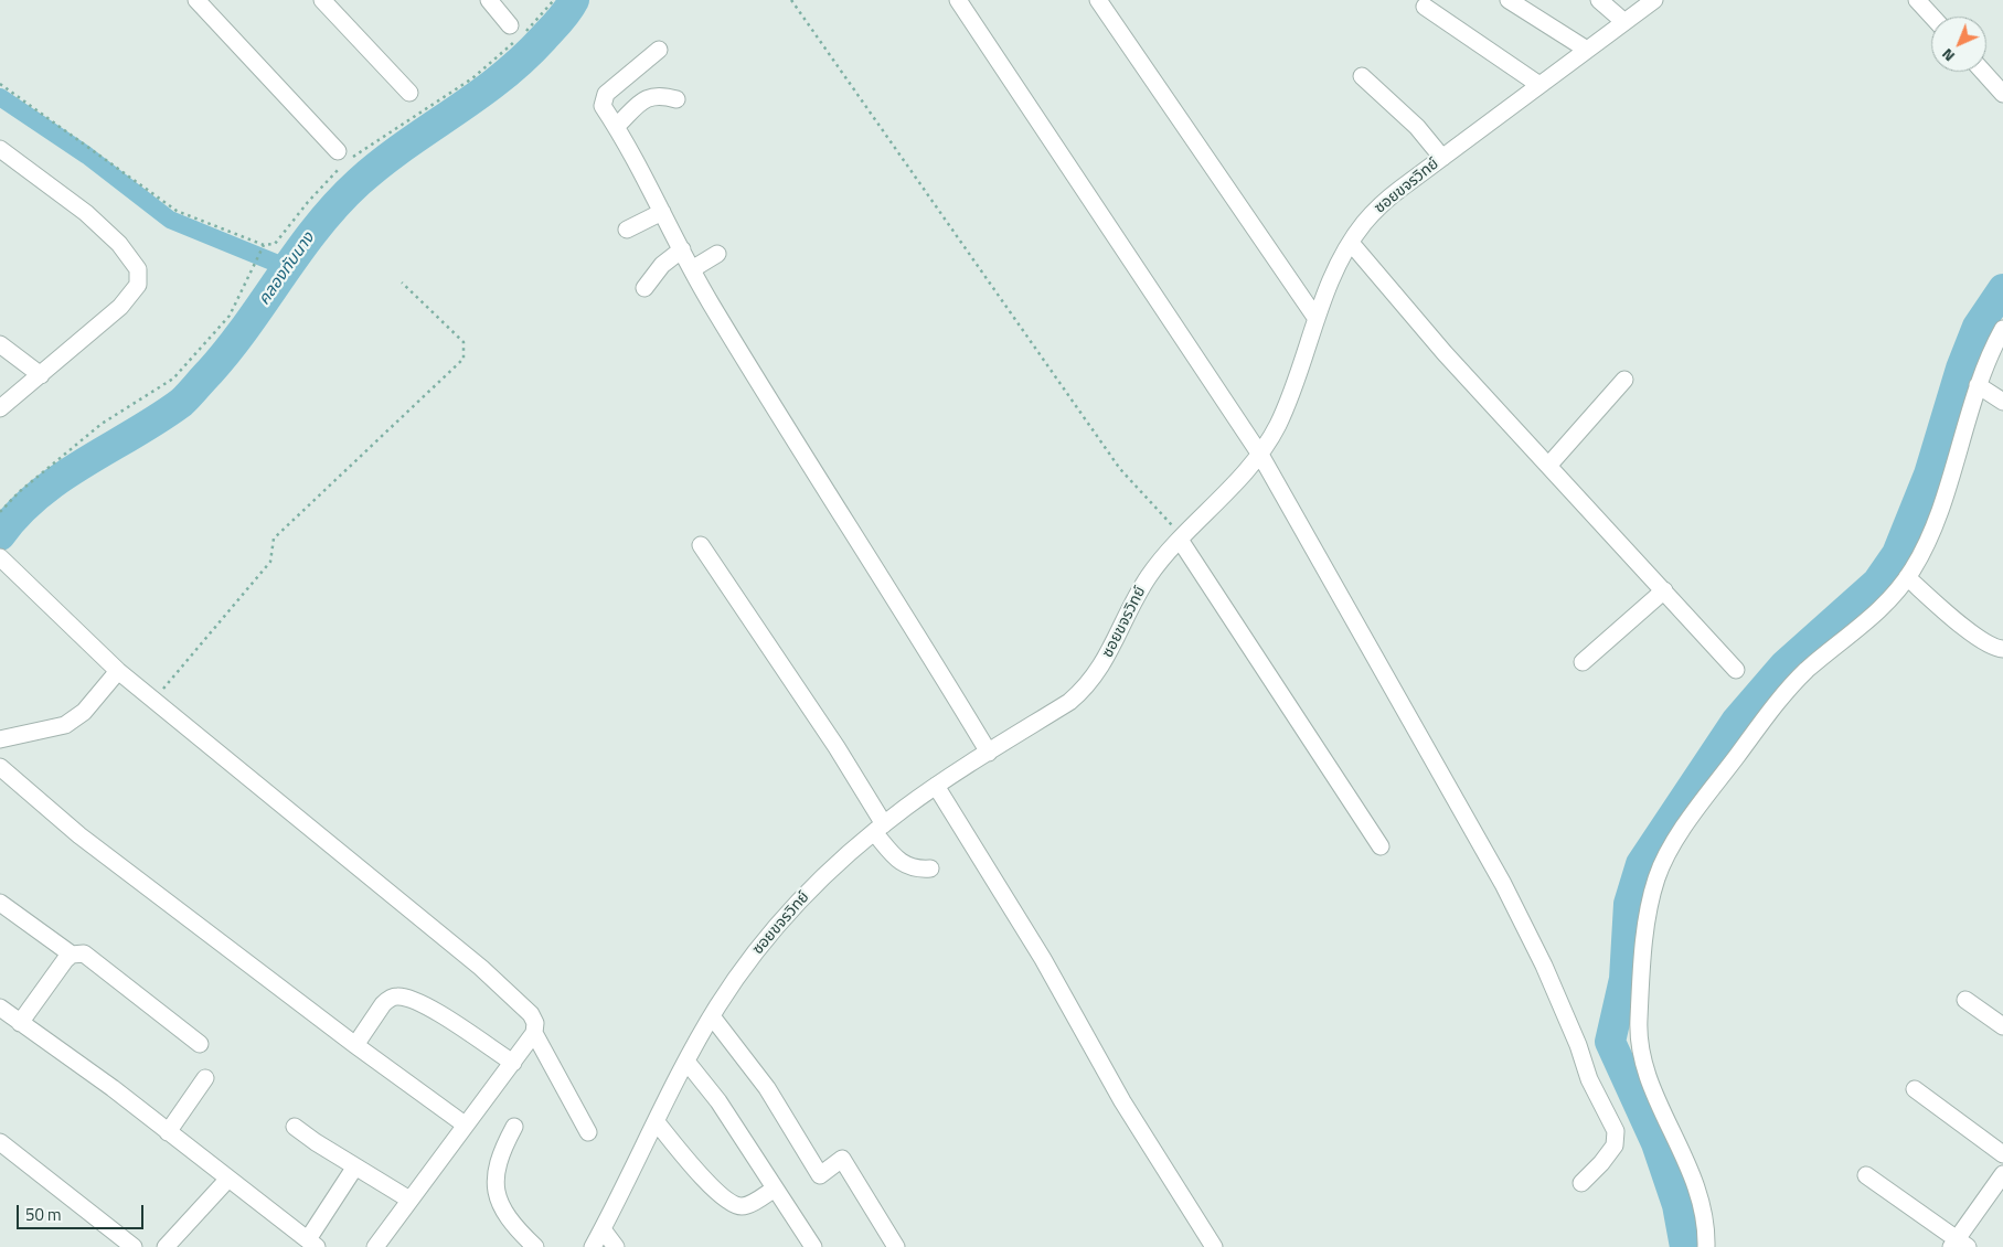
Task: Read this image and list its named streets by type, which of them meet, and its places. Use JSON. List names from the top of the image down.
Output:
{
  "streets": {
    "street": ["ซอยขจรวิทย์"]
  },
  "water": ["คลองทับนาง"],
  "scale_bar": "50 m",
  "north": "bottom left"
}
